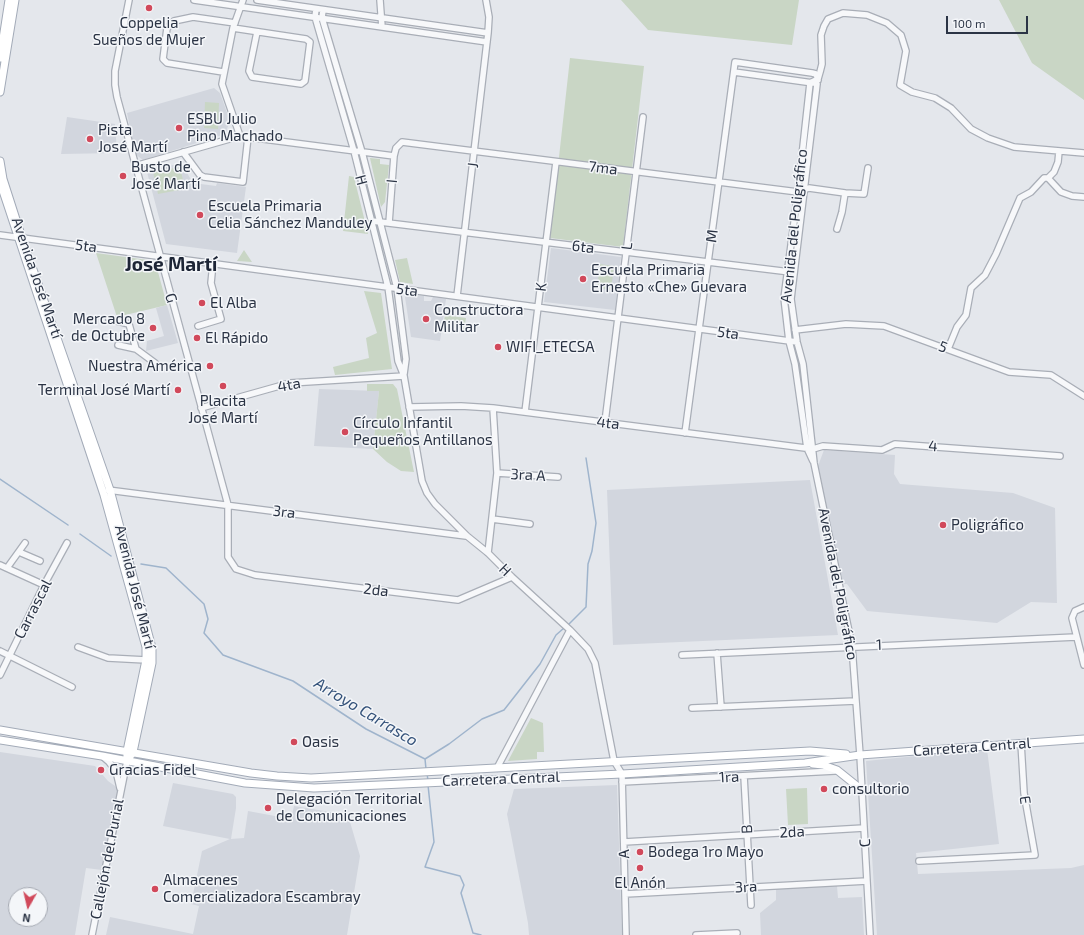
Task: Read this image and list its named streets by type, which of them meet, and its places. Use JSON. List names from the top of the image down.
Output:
{
  "streets": {
    "main road": ["Avenida José Martí", "Carretera Central"],
    "street": [
      "J",
      "7ma",
      "H",
      "I",
      "Avenida del Poligráfico",
      "M",
      "5ta",
      "L",
      "6ta",
      "K",
      "G",
      "5",
      "4ta",
      "4",
      "3ra A",
      "3ra",
      "2da",
      "Carrascal",
      "1",
      "1ra",
      "E",
      "B",
      "C",
      "A",
      "Callejón del Purial"
    ]
  },
  "crossings": [
    ["J", "7ma"],
    ["J", "5ta"],
    ["J", "6ta"],
    ["7ma", "I"],
    ["7ma", "Avenida del Poligráfico"],
    ["7ma", "M"],
    ["7ma", "L"],
    ["7ma", "K"],
    ["H", "5ta"],
    ["H", "6ta"],
    ["H", "4ta"],
    ["H", "3ra"],
    ["H", "2da"],
    ["H", "Carretera Central"],
    ["I", "6ta"],
    ["Avenida del Poligráfico", "M"],
    ["Avenida del Poligráfico", "5ta"],
    ["Avenida del Poligráfico", "6ta"],
    ["Avenida del Poligráfico", "5"],
    ["Avenida del Poligráfico", "4ta"],
    ["Avenida del Poligráfico", "4"],
    ["Avenida del Poligráfico", "1"],
    ["Avenida del Poligráfico", "Carretera Central"],
    ["Avenida del Poligráfico", "C"],
    ["M", "5ta"],
    ["M", "6ta"],
    ["M", "4ta"],
    ["5ta", "L"],
    ["5ta", "Avenida José Martí"],
    ["5ta", "K"],
    ["5ta", "G"],
    ["L", "6ta"],
    ["L", "4ta"],
    ["6ta", "K"],
    ["Avenida José Martí", "3ra"],
    ["Avenida José Martí", "Carretera Central"],
    ["Avenida José Martí", "Callejón del Purial"],
    ["K", "4ta"],
    ["G", "4ta"],
    ["G", "3ra"],
    ["G", "2da"],
    ["4ta", "4"],
    ["3ra", "B"],
    ["3ra", "C"],
    ["3ra", "A"],
    ["2da", "B"],
    ["2da", "C"],
    ["2da", "A"],
    ["Carretera Central", "E"],
    ["Carretera Central", "C"],
    ["Carretera Central", "A"],
    ["Carretera Central", "Callejón del Purial"],
    ["1ra", "B"],
    ["1ra", "A"]
  ],
  "districts": ["José Martí"],
  "water": ["Arroyo Carrasco"],
  "places": [
    "Coppelia Sueños de Mujer",
    "ESBU Julio Pino Machado",
    "Pista José Martí",
    "Busto de José Martí",
    "Escuela Primaria Celia Sánchez Manduley",
    "Escuela Primaria Ernesto «Che» Guevara",
    "El Alba",
    "Constructora Militar",
    "Mercado 8 de Octubre",
    "El Rápido",
    "WIFI_ETECSA",
    "Nuestra América",
    "Placita José Martí",
    "Terminal José Martí",
    "Círculo Infantil Pequeños Antillanos",
    "Poligráfico",
    "Oasis",
    "Gracias Fidel",
    "consultorio",
    "Delegación Territorial de Comunicaciones",
    "Bodega 1ro Mayo",
    "El Anón",
    "Almacenes Comercializadora Escambray"
  ],
  "scale_bar": "100 m",
  "north": "bottom"
}
